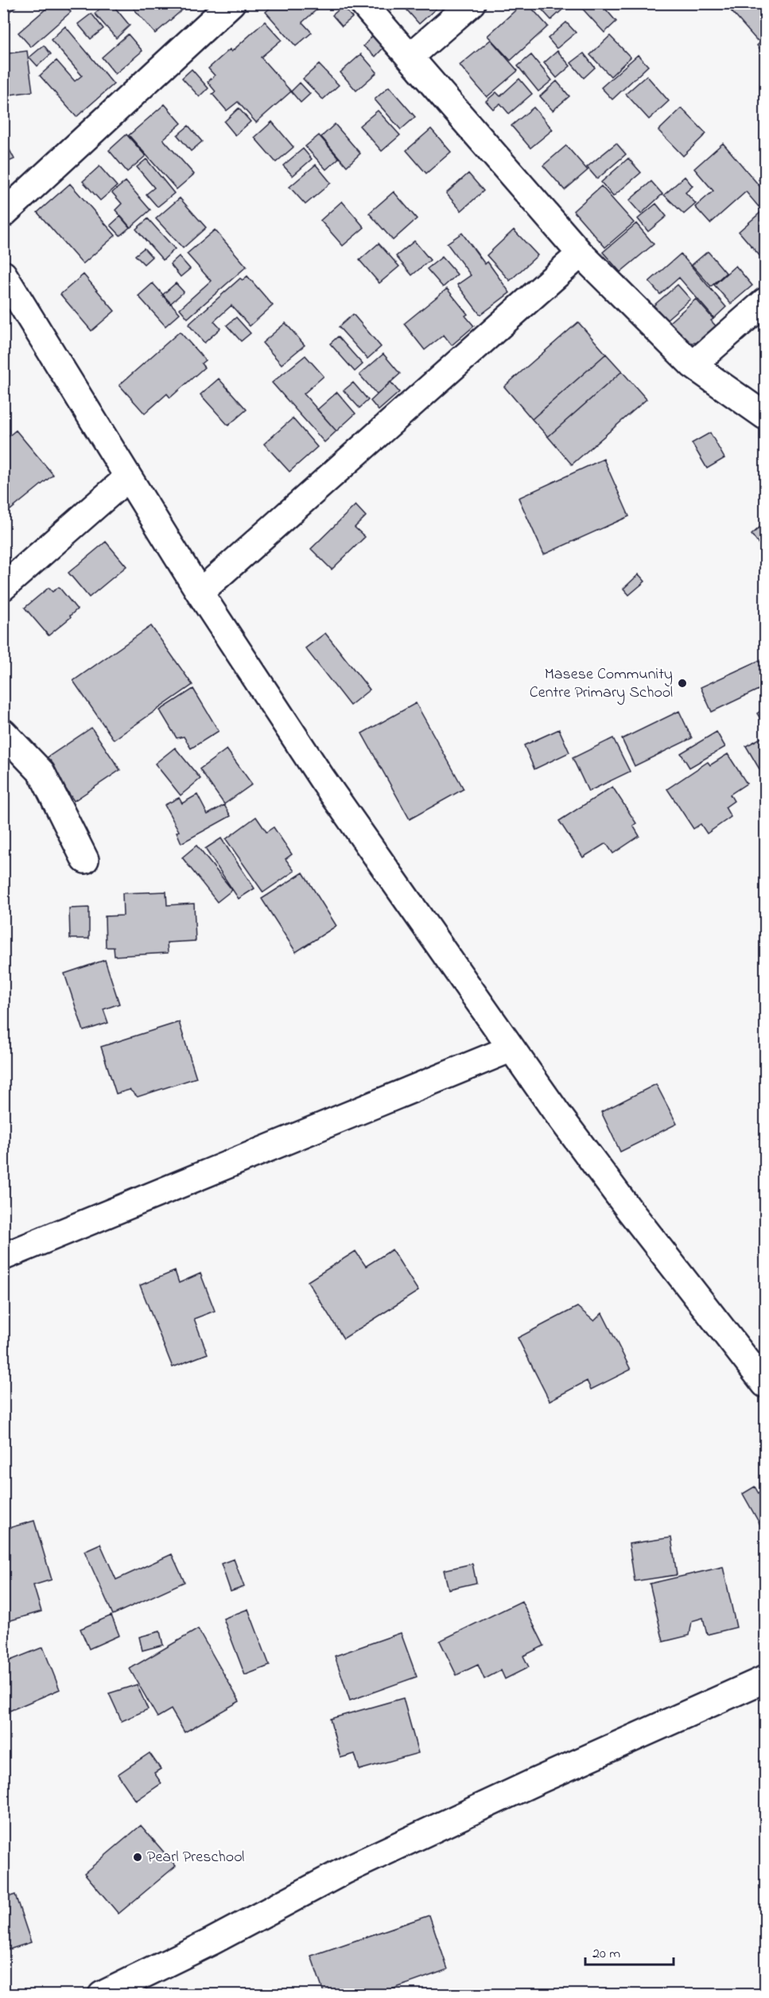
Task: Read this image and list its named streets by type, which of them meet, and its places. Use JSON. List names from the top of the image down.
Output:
{
  "places": ["Masese Community Centre Primary School", "Pearl Preschool"],
  "scale_bar": "20 m"
}
